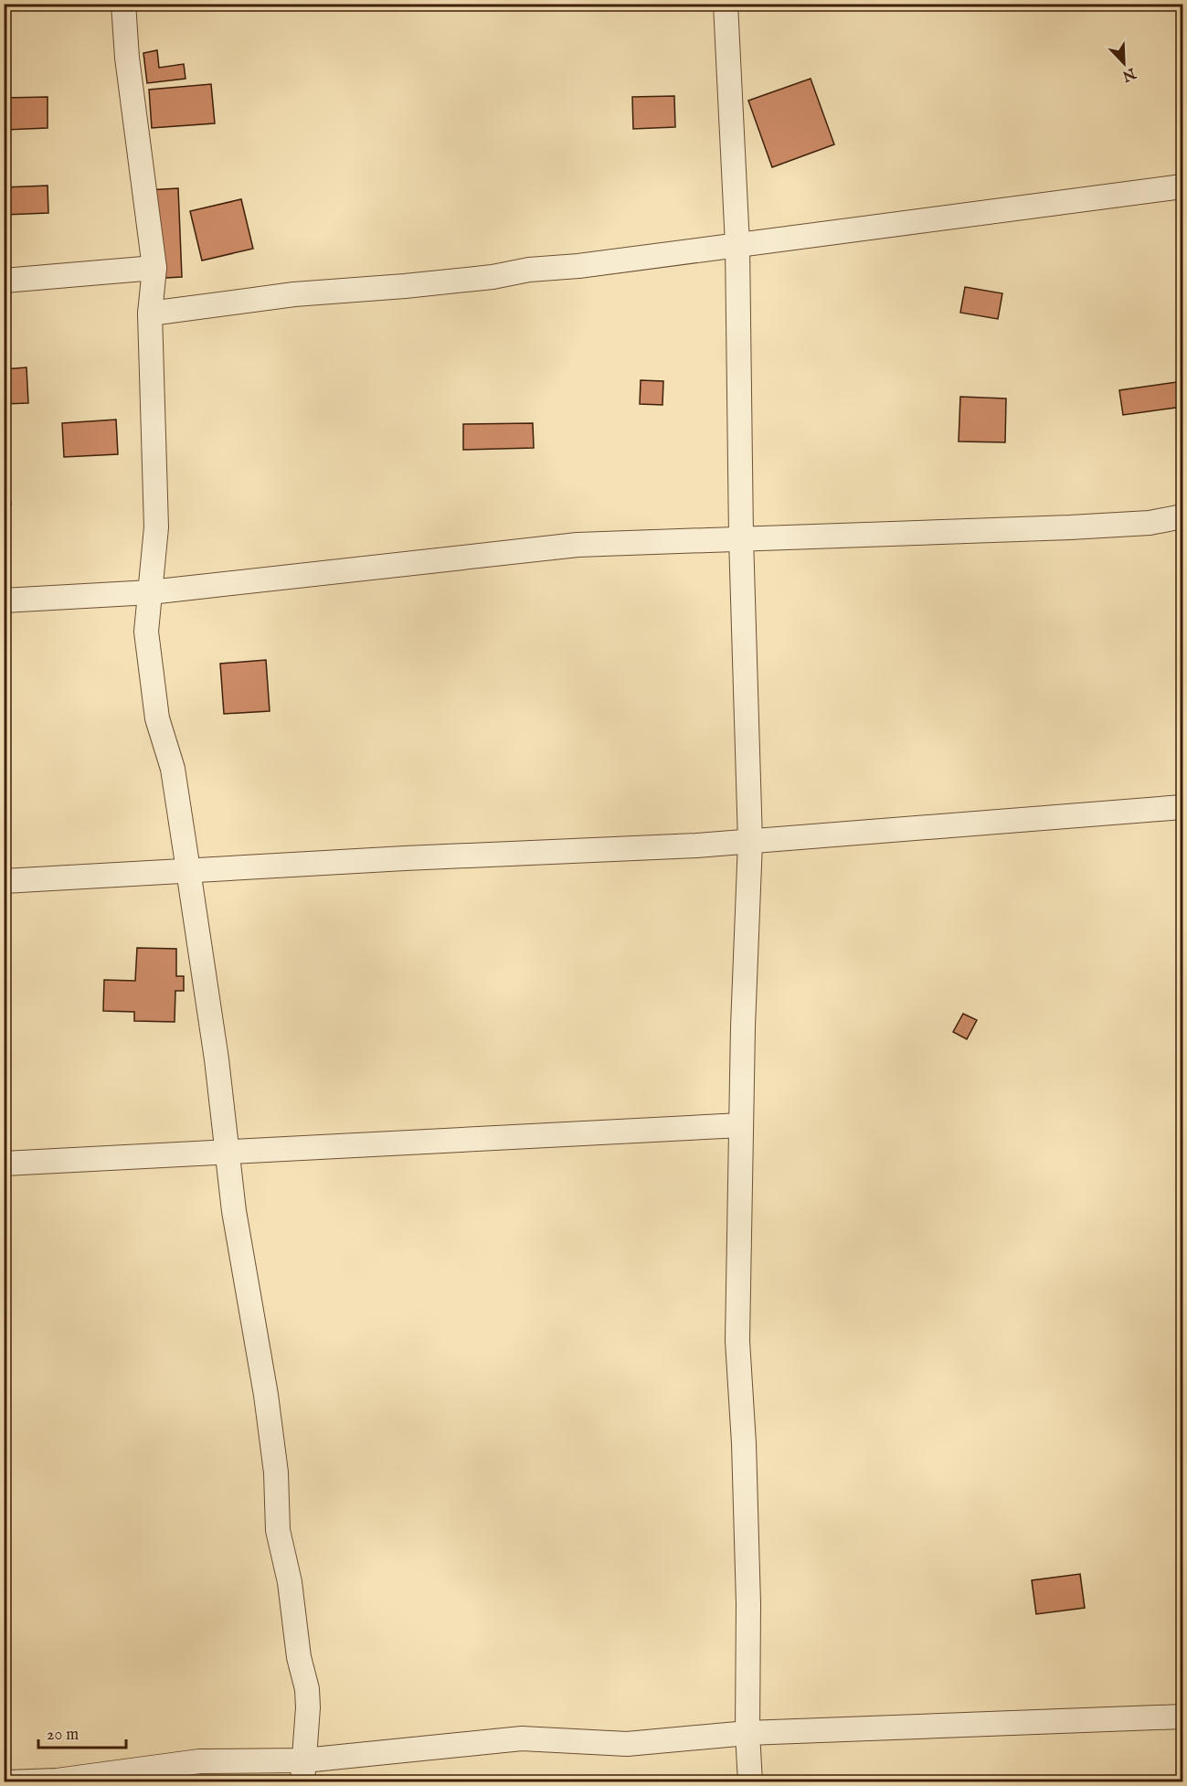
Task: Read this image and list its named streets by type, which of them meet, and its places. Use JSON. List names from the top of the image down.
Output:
{
  "scale_bar": "20 m",
  "north": "bottom right"
}
